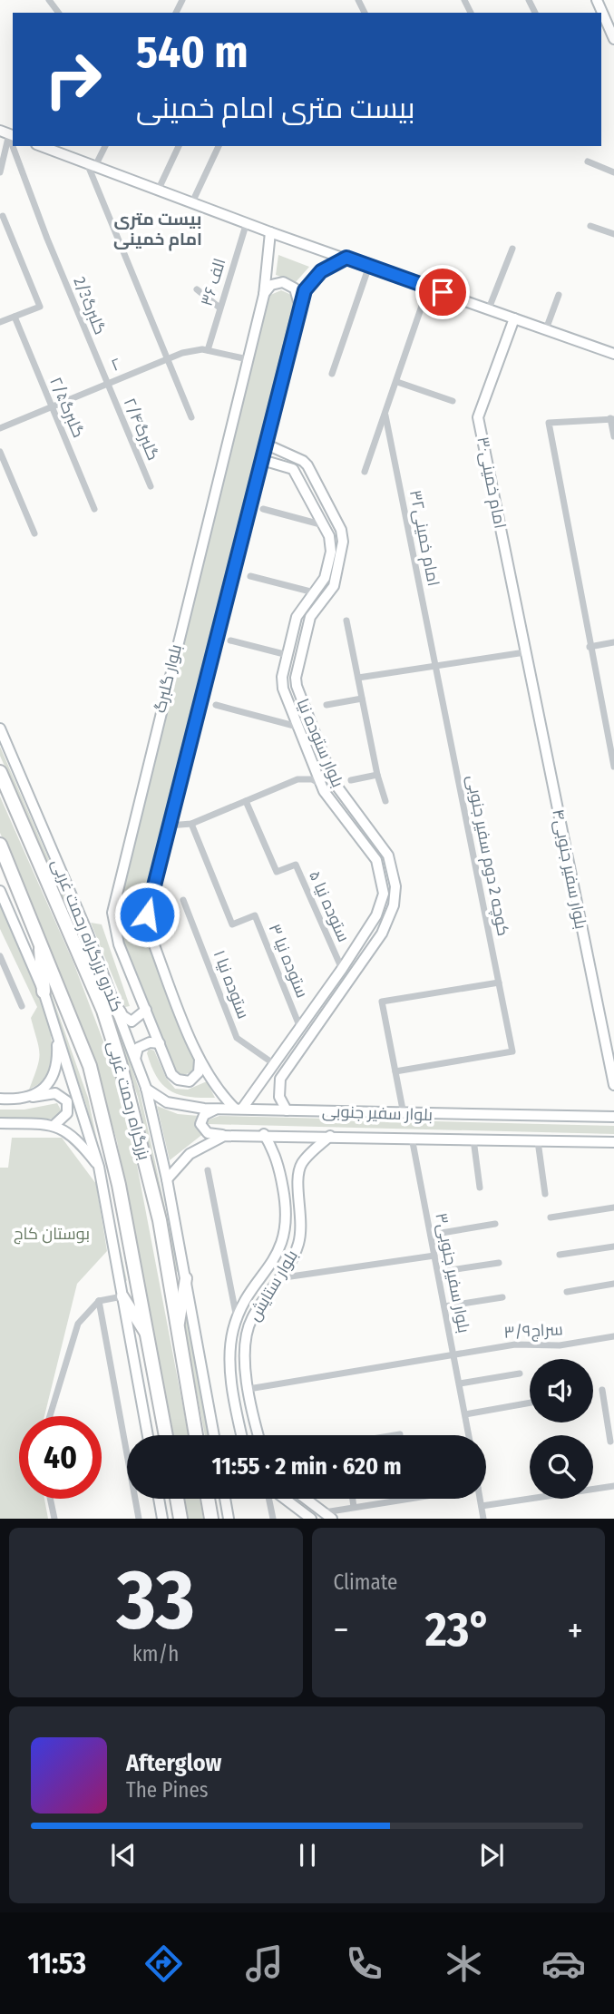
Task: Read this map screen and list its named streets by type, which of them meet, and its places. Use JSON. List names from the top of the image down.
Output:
{
  "streets": {
    "highway": ["بزرگراه رحمت غربی"],
    "street": [
      "۳۶ الف",
      "2/3گلبرگ",
      "۲",
      "گلبرگ۲/۵",
      "گلبرگ۲/۴",
      "امام خمینی۳۰",
      "امام خمینی۳۲",
      "بلوار گلبرگ",
      "بلوار ستوده نیا",
      "کوچه 2 دوم سفیر جنوبی",
      "بلوار سفیر جنوبی۴",
      "ستوده نیا ۵",
      "کندرو بزرگراه رحمت غربی",
      "ستوده نیا ۳",
      "ستوده نیا ۱",
      "بلوار سفیر جنوبی",
      "بلوار سفیر جنوبی۳",
      "بلوار ستایش",
      "سراج۳/۹"
    ]
  },
  "crossings": [
    ["۳۶ الف", "۲"],
    ["2/3گلبرگ", "۲"],
    ["2/3گلبرگ", "گلبرگ۲/۴"],
    ["۲", "گلبرگ۲/۵"],
    ["۲", "گلبرگ۲/۴"],
    ["۲", "بلوار گلبرگ"],
    ["امام خمینی۳۰", "بلوار سفیر جنوبی۴"],
    ["امام خمینی۳۲", "کوچه 2 دوم سفیر جنوبی"],
    ["بلوار ستوده نیا", "ستوده نیا ۵"],
    ["بلوار ستوده نیا", "ستوده نیا ۳"],
    ["بلوار ستوده نیا", "ستوده نیا ۱"],
    ["بلوار ستوده نیا", "بلوار سفیر جنوبی"],
    ["کندرو بزرگراه رحمت غربی", "بلوار سفیر جنوبی"],
    ["بلوار سفیر جنوبی", "بلوار سفیر جنوبی۳"],
    ["بلوار سفیر جنوبی", "بلوار ستایش"],
    ["بلوار سفیر جنوبی۳", "سراج۳/۹"],
    ["بلوار ستایش", "سراج۳/۹"]
  ],
  "districts": ["بیست متری امام خمینی"],
  "parks": ["بوستان کاج"],
  "page": {
    "turn": ["540 m", "بیست متری امام خمینی"],
    "limit": "40",
    "trip": "11:55 · 2 min · 620 m",
    "tile": [
      ["33", "km/h"],
      "Climate"
    ],
    "heat": ["−", "23°", "+"],
    "song": ["Afterglow", "The Pines"],
    "tabs": "11:53"
  }
}
